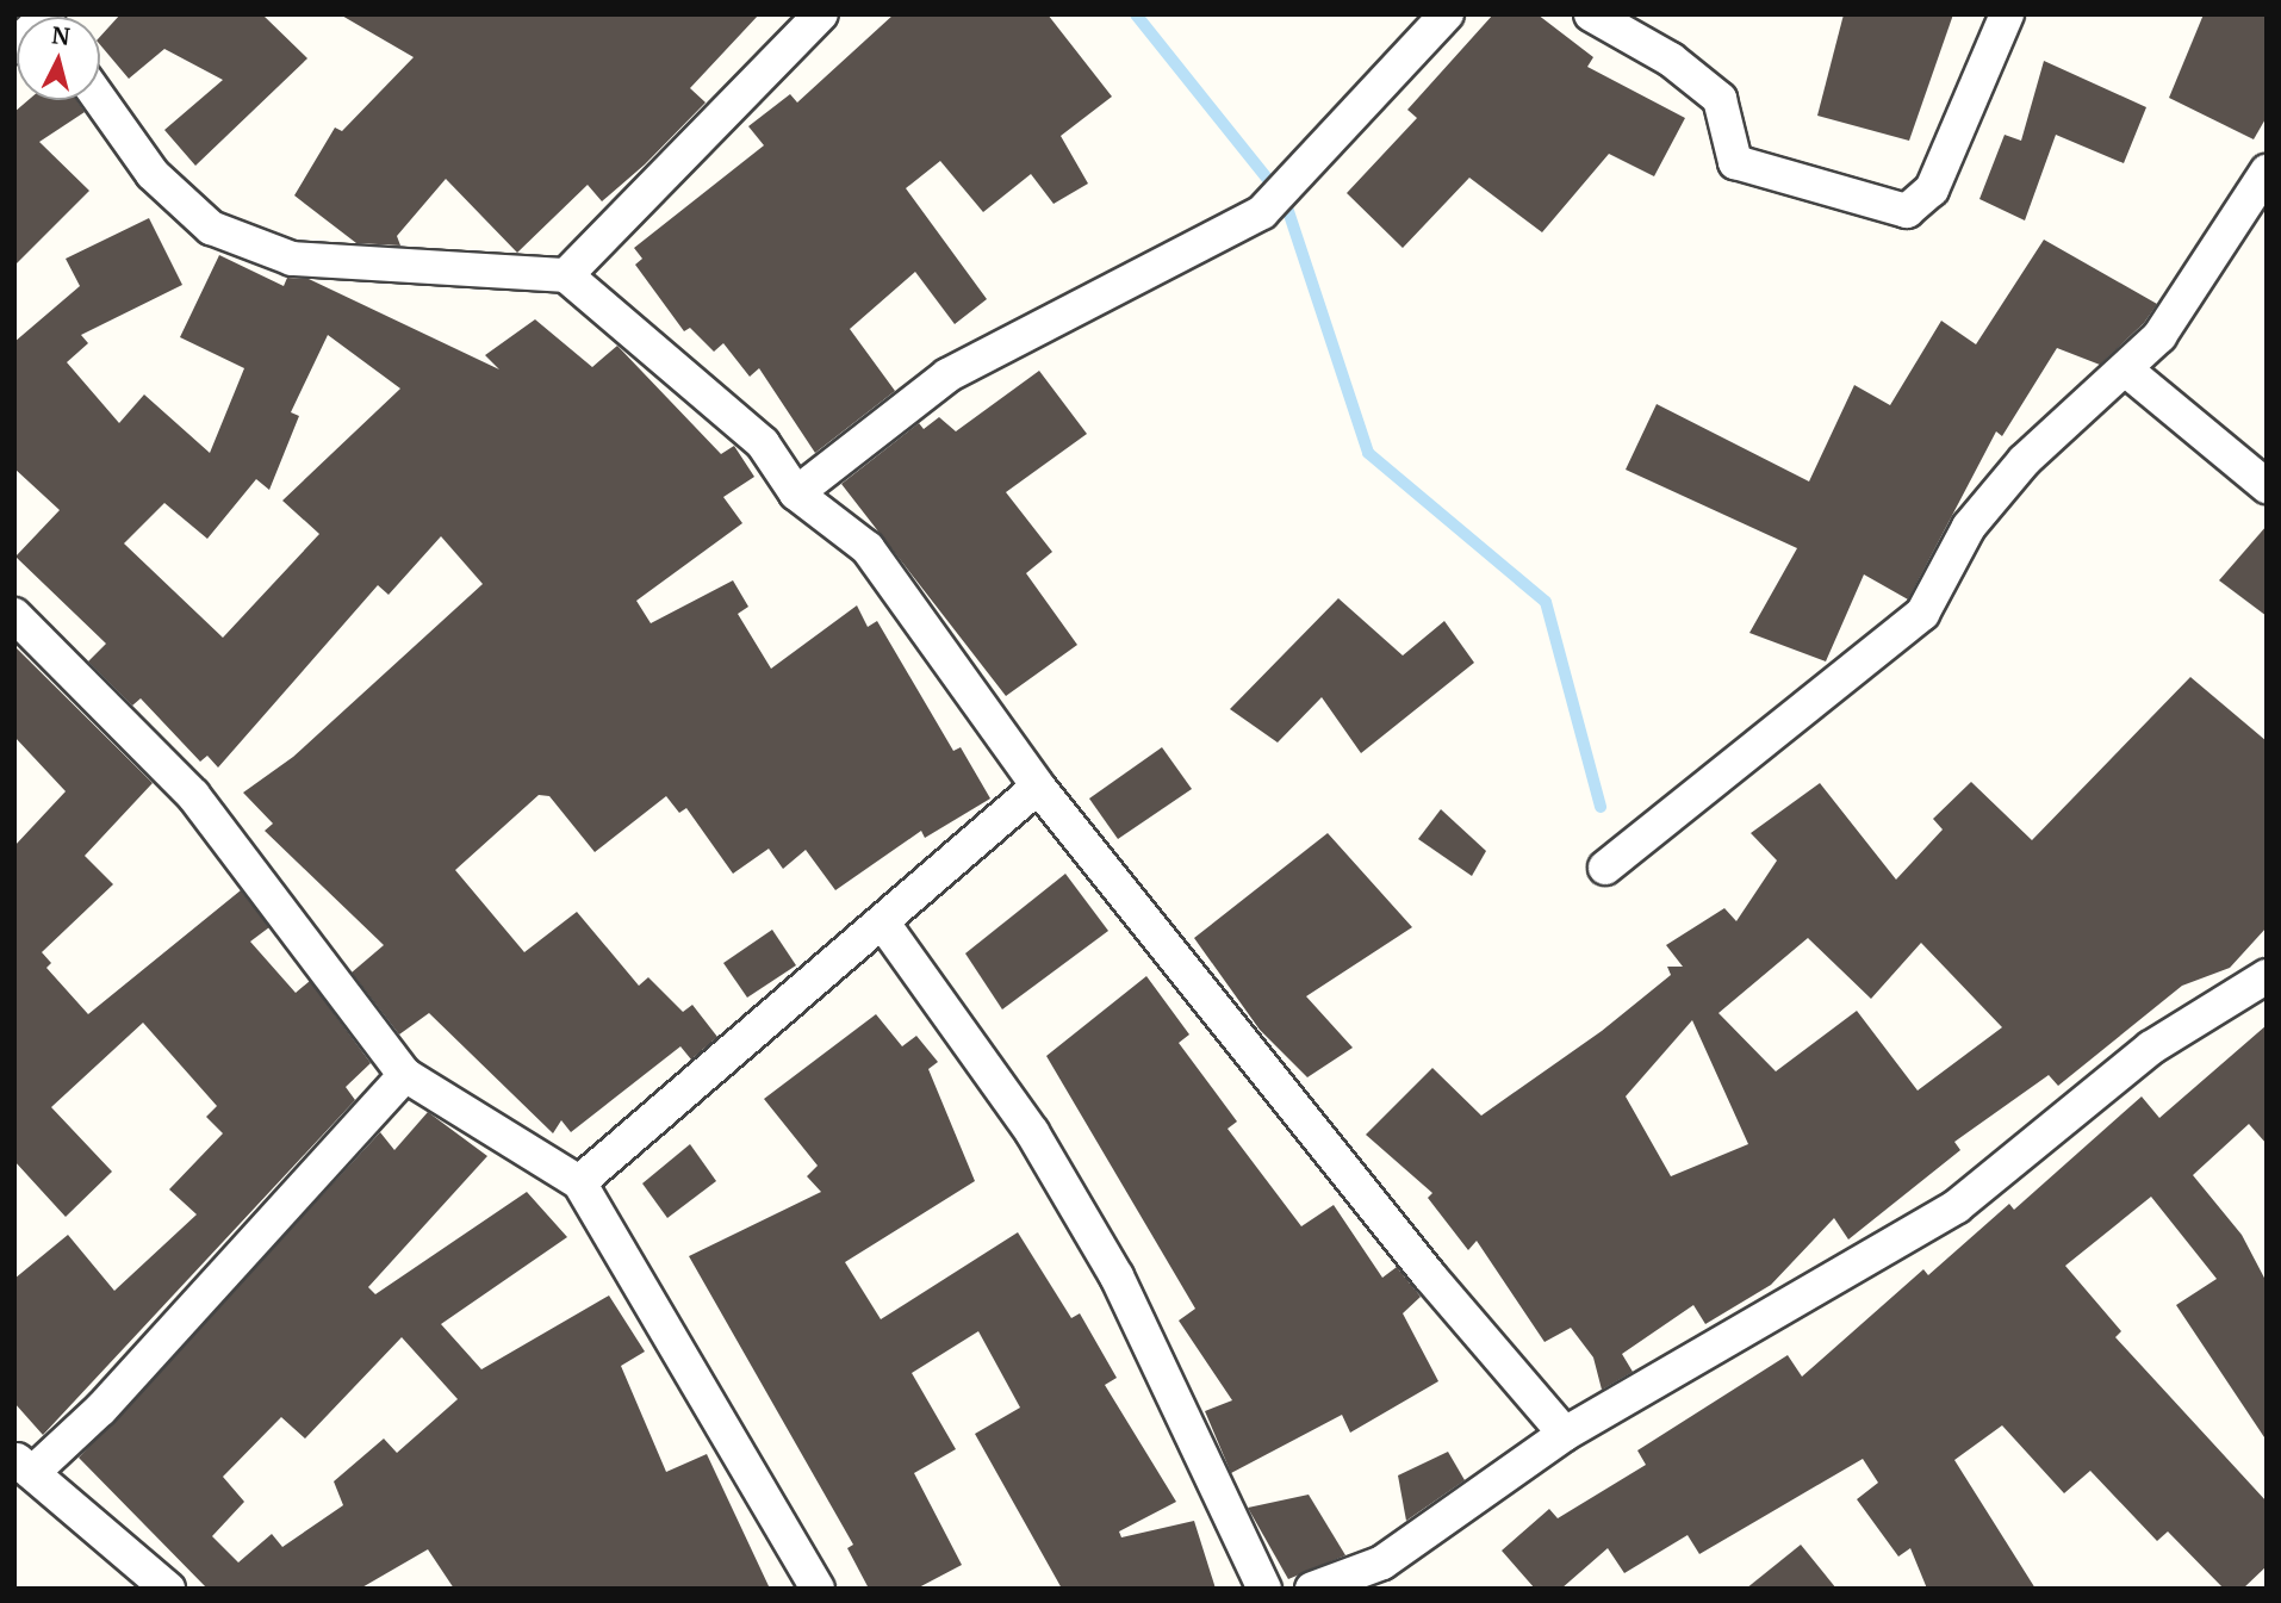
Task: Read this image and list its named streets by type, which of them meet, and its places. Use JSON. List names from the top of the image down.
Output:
{
  "north": "top"
}
